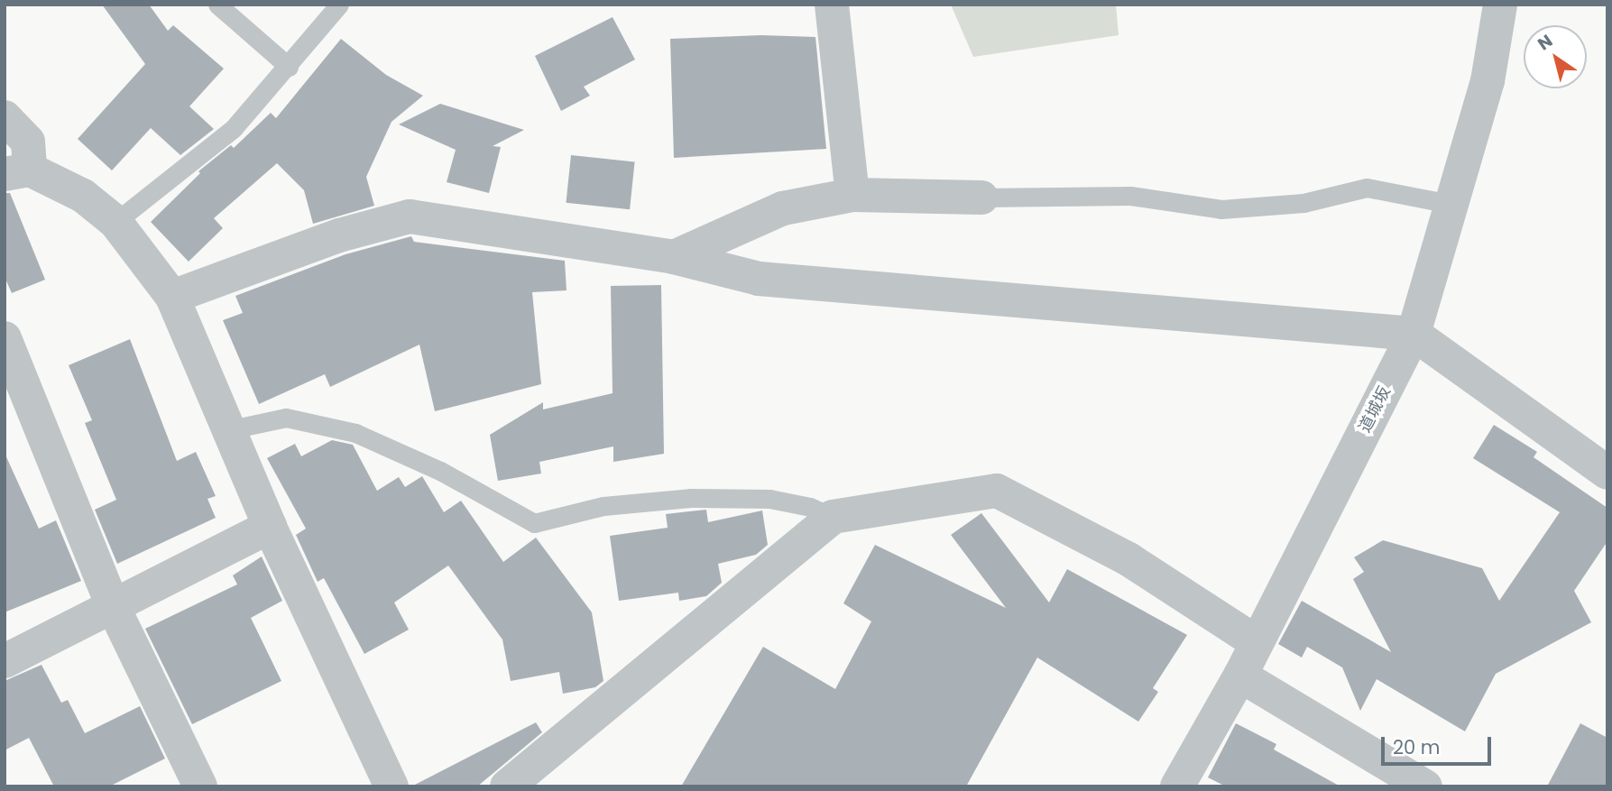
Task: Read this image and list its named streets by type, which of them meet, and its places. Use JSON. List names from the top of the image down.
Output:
{
  "streets": {
    "street": ["道城坂"]
  },
  "scale_bar": "20 m",
  "north": "top left"
}
